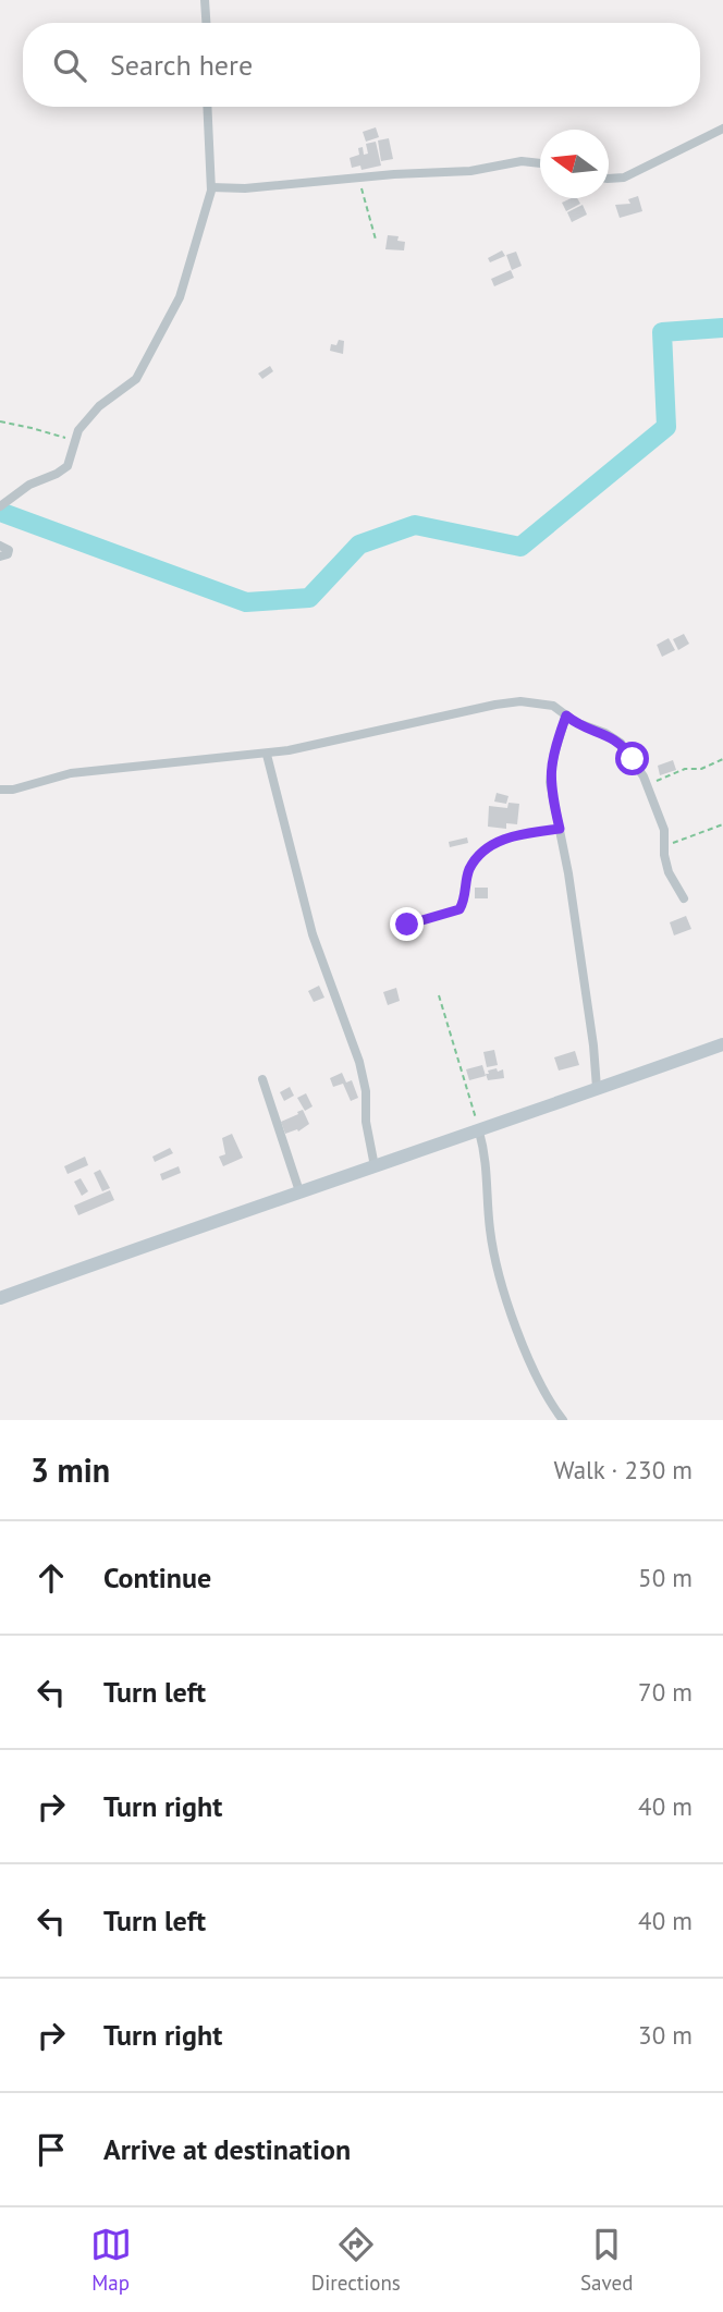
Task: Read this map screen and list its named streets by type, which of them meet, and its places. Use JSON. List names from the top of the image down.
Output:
{
  "north": "left",
  "page": {
    "search": "Search here",
    "heading": ["3 min", "Walk · 230 m"],
    "list": [
      ["Continue", "50 m"],
      ["Turn left", "70 m"],
      ["Turn right", "40 m"],
      ["Turn left", "40 m"],
      ["Turn right", "30 m"],
      "Arrive at destination"
    ],
    "nav": ["Map", "Directions", "Saved"]
  }
}
